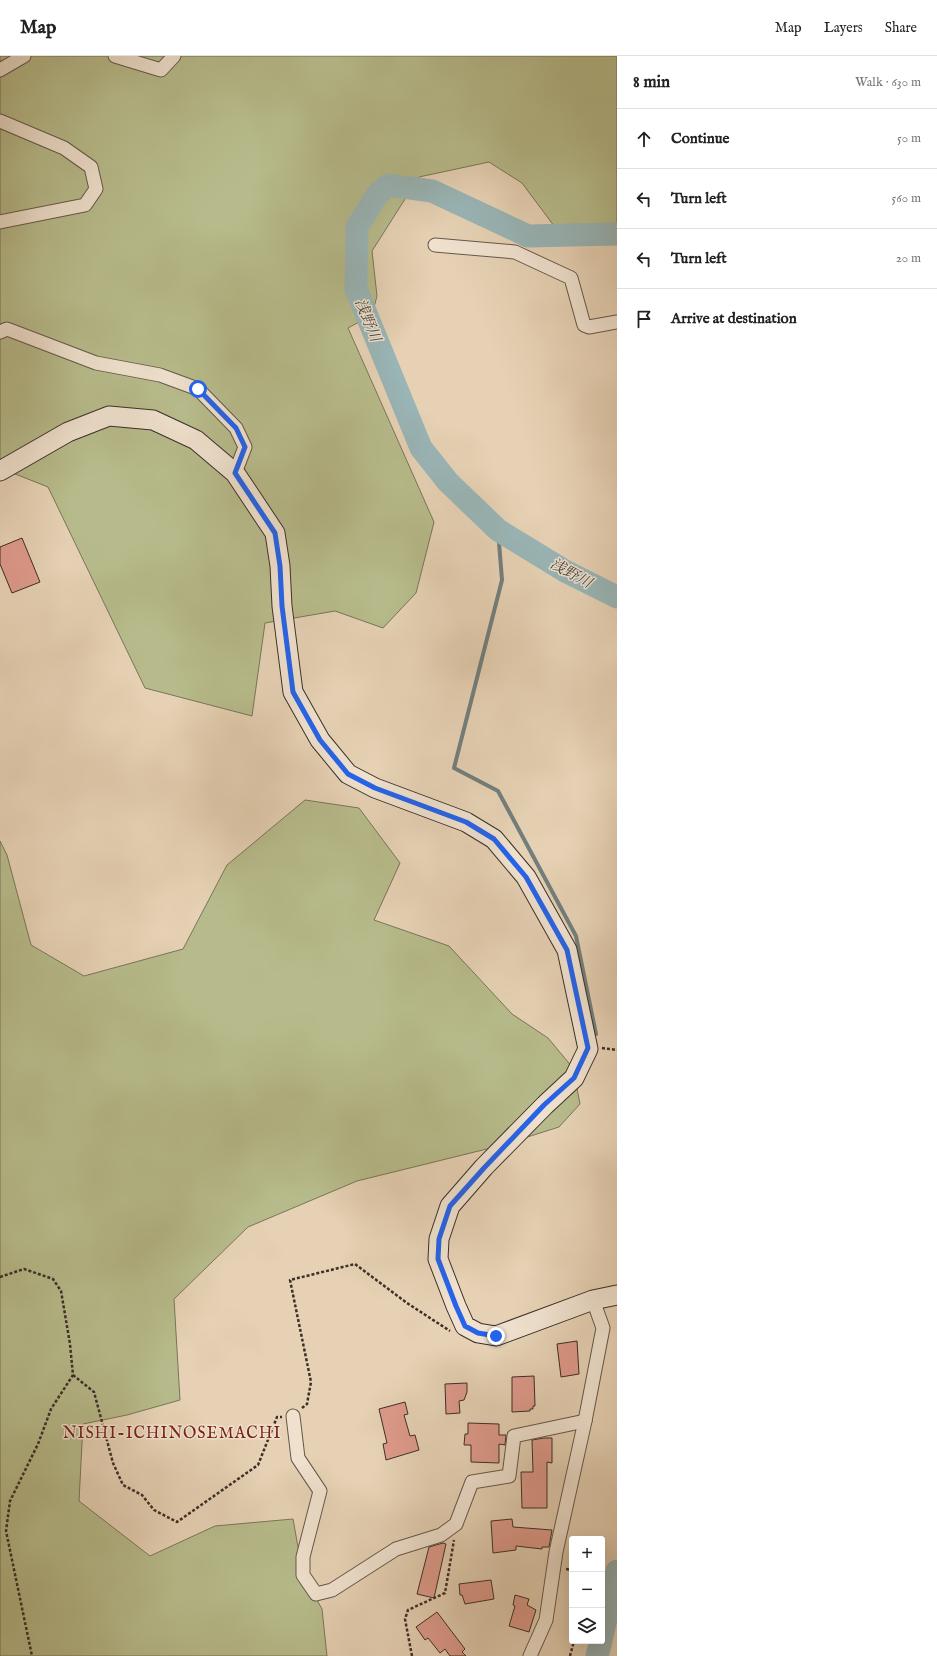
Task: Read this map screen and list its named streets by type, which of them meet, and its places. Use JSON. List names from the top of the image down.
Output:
{
  "districts": ["NISHI-ICHINOSEMACHI"],
  "water": ["浅野川"],
  "page": {
    "header": "Map",
    "nav": ["Map", "Layers", "Share"],
    "heading": ["8 min", "Walk · 630 m"],
    "list": [
      ["Continue", "50 m"],
      ["Turn left", "560 m"],
      ["Turn left", "20 m"],
      "Arrive at destination"
    ],
    "map_buttons": ["+", "−"]
  }
}
